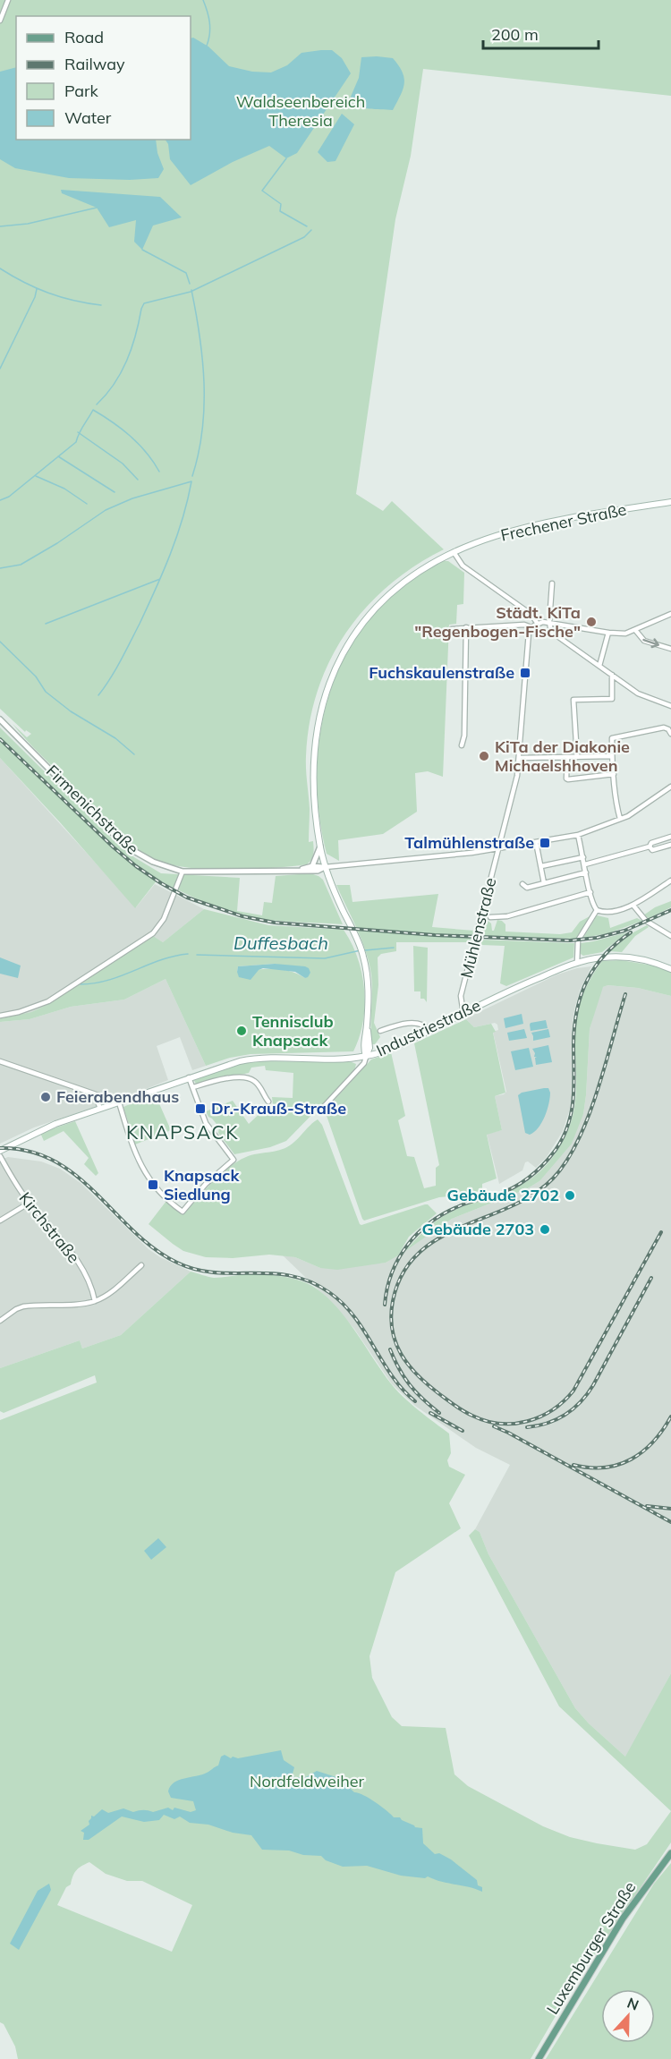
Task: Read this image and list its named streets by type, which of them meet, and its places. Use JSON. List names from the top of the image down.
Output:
{
  "streets": {
    "main road": ["Frechener Straße", "Industriestraße", "Luxemburger Straße"],
    "street": ["Firmenichstraße", "Mühlenstraße", "Kirchstraße"]
  },
  "crossings": [
    ["Frechener Straße", "Firmenichstraße"],
    ["Frechener Straße", "Industriestraße"],
    ["Firmenichstraße", "Mühlenstraße"],
    ["Mühlenstraße", "Industriestraße"]
  ],
  "districts": ["KNAPSACK"],
  "water": ["Duffesbach"],
  "parks": ["Waldseenbereich Theresia", "Nordfeldweiher"],
  "places": {
    "other": [
      "Städt. KiTa \"Regenbogen-Fische\"",
      "KiTa der Diakonie Michaelshhoven",
      "Tennisclub Knapsack",
      "Feierabendhaus",
      "Gebäude 2702",
      "Gebäude 2703"
    ],
    "transit": [
      "Fuchskaulenstraße",
      "Talmühlenstraße",
      "Dr.-Krauß-Straße",
      "Knapsack Siedlung"
    ]
  },
  "legend": [
    "Road",
    "Railway",
    "Park",
    "Water"
  ],
  "scale_bar": "200 m",
  "north": "top"
}
